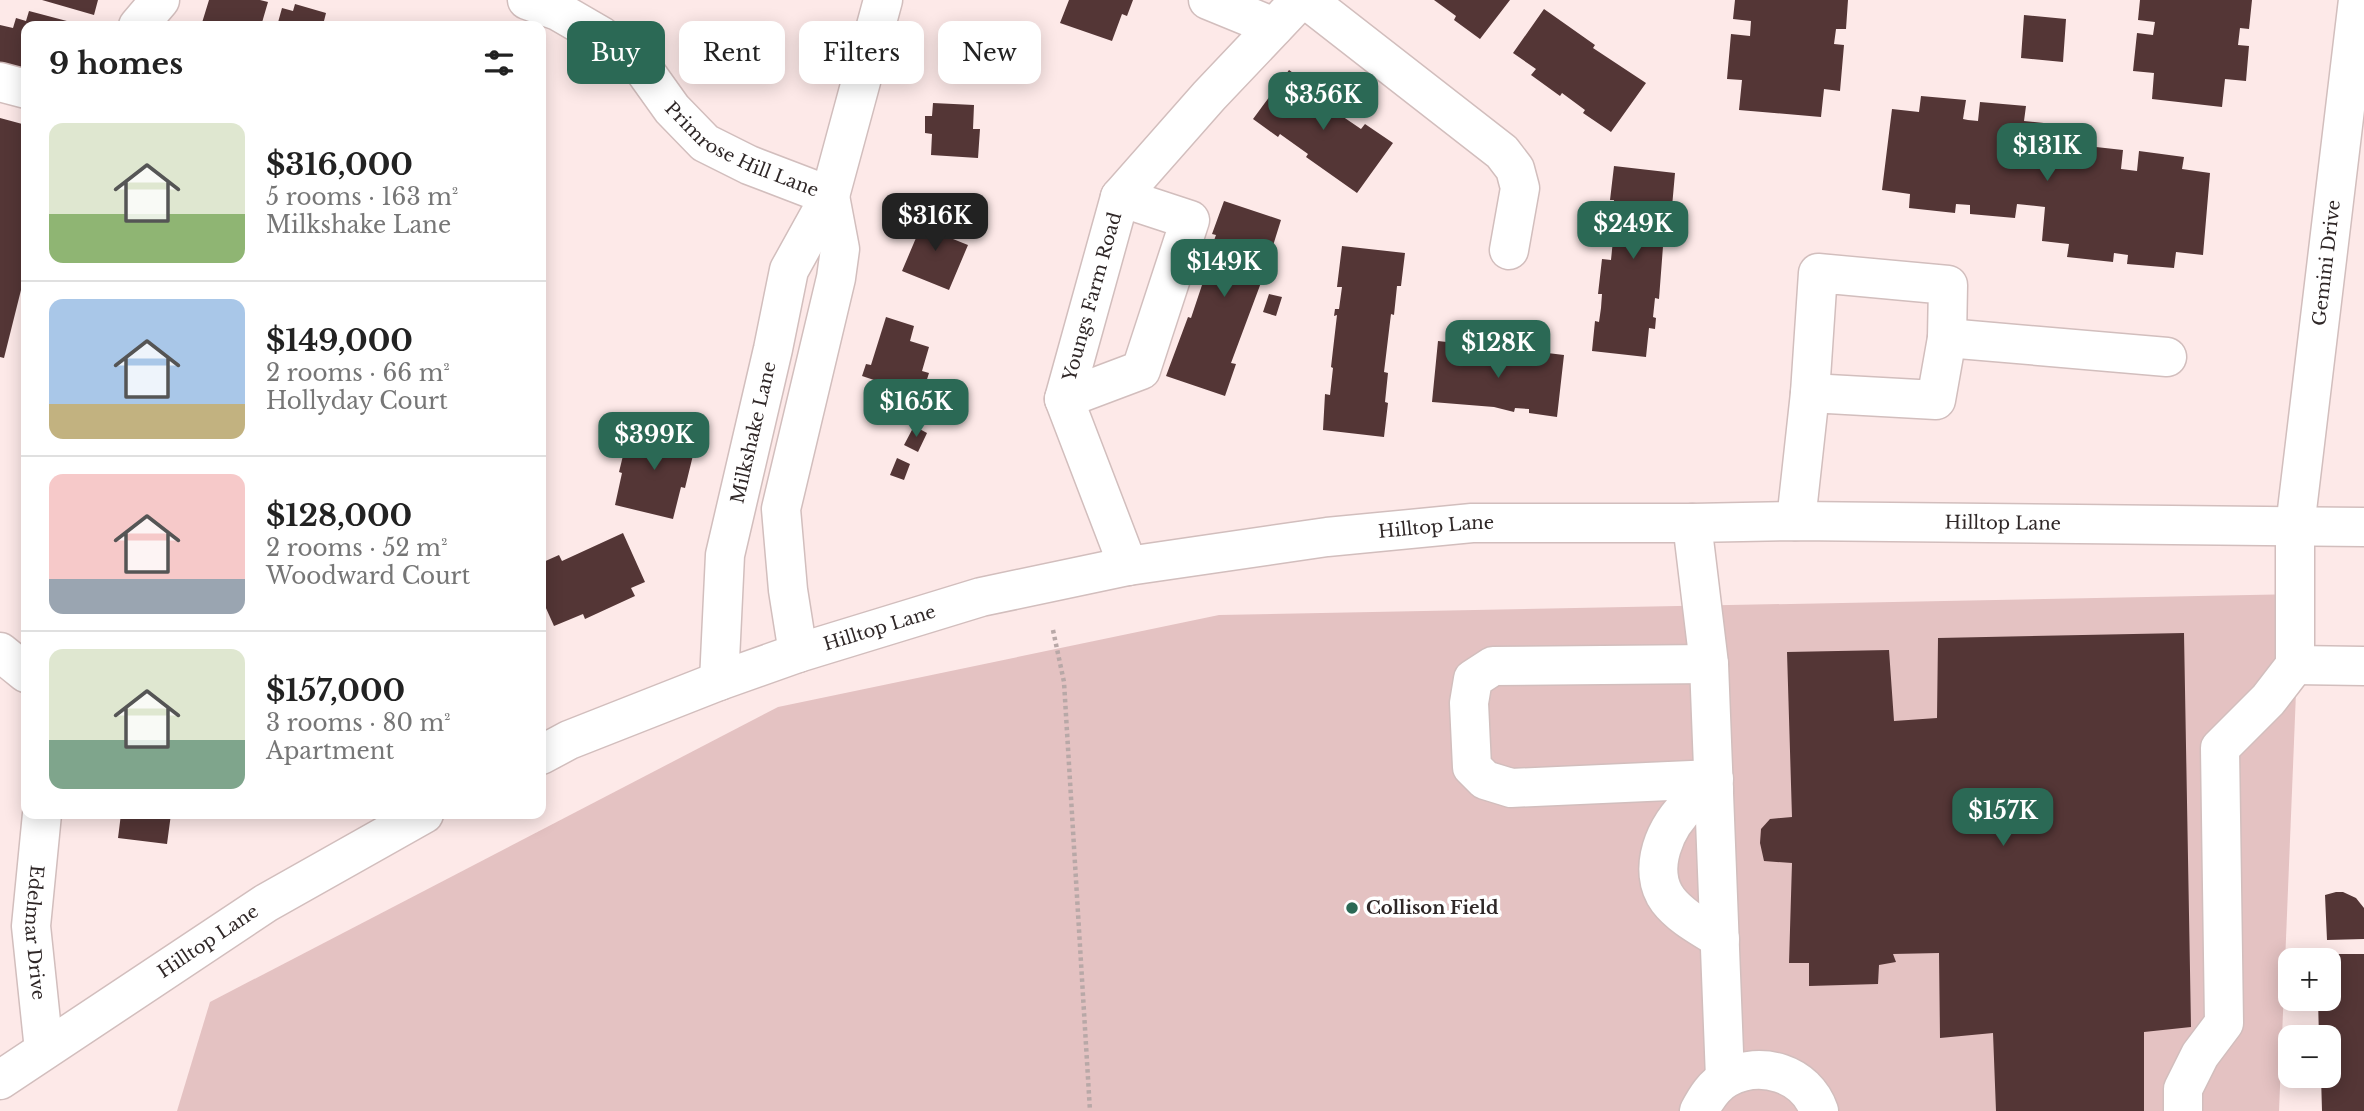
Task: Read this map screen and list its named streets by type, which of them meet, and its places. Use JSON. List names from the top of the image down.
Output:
{
  "streets": {
    "street": [
      "Primrose Hill Lane",
      "Gemini Drive",
      "Youngs Farm Road",
      "Milkshake Lane",
      "Hilltop Lane",
      "Edelmar Drive"
    ]
  },
  "crossings": [
    ["Primrose Hill Lane", "Milkshake Lane"],
    ["Gemini Drive", "Hilltop Lane"],
    ["Youngs Farm Road", "Hilltop Lane"],
    ["Milkshake Lane", "Hilltop Lane"],
    ["Hilltop Lane", "Edelmar Drive"]
  ],
  "places": ["Collison Field"],
  "page": {
    "chip": [
      "Buy",
      "Rent",
      "Filters",
      "New"
    ],
    "heading": "9 homes",
    "price": [
      "$356K",
      "$131K",
      "$316K",
      "$249K",
      "$149K",
      "$128K",
      "$165K",
      "$399K",
      "$157K"
    ],
    "list": [
      {
        "name": "$316,000",
        "note": "5 rooms · 163 m² · Milkshake Lane"
      },
      {
        "name": "$149,000",
        "note": "2 rooms · 66 m² · Hollyday Court"
      },
      {
        "name": "$128,000",
        "note": "2 rooms · 52 m² · Woodward Court"
      },
      {
        "name": "$157,000",
        "note": "3 rooms · 80 m² · Apartment"
      }
    ],
    "map_buttons": ["+", "−"]
  }
}
